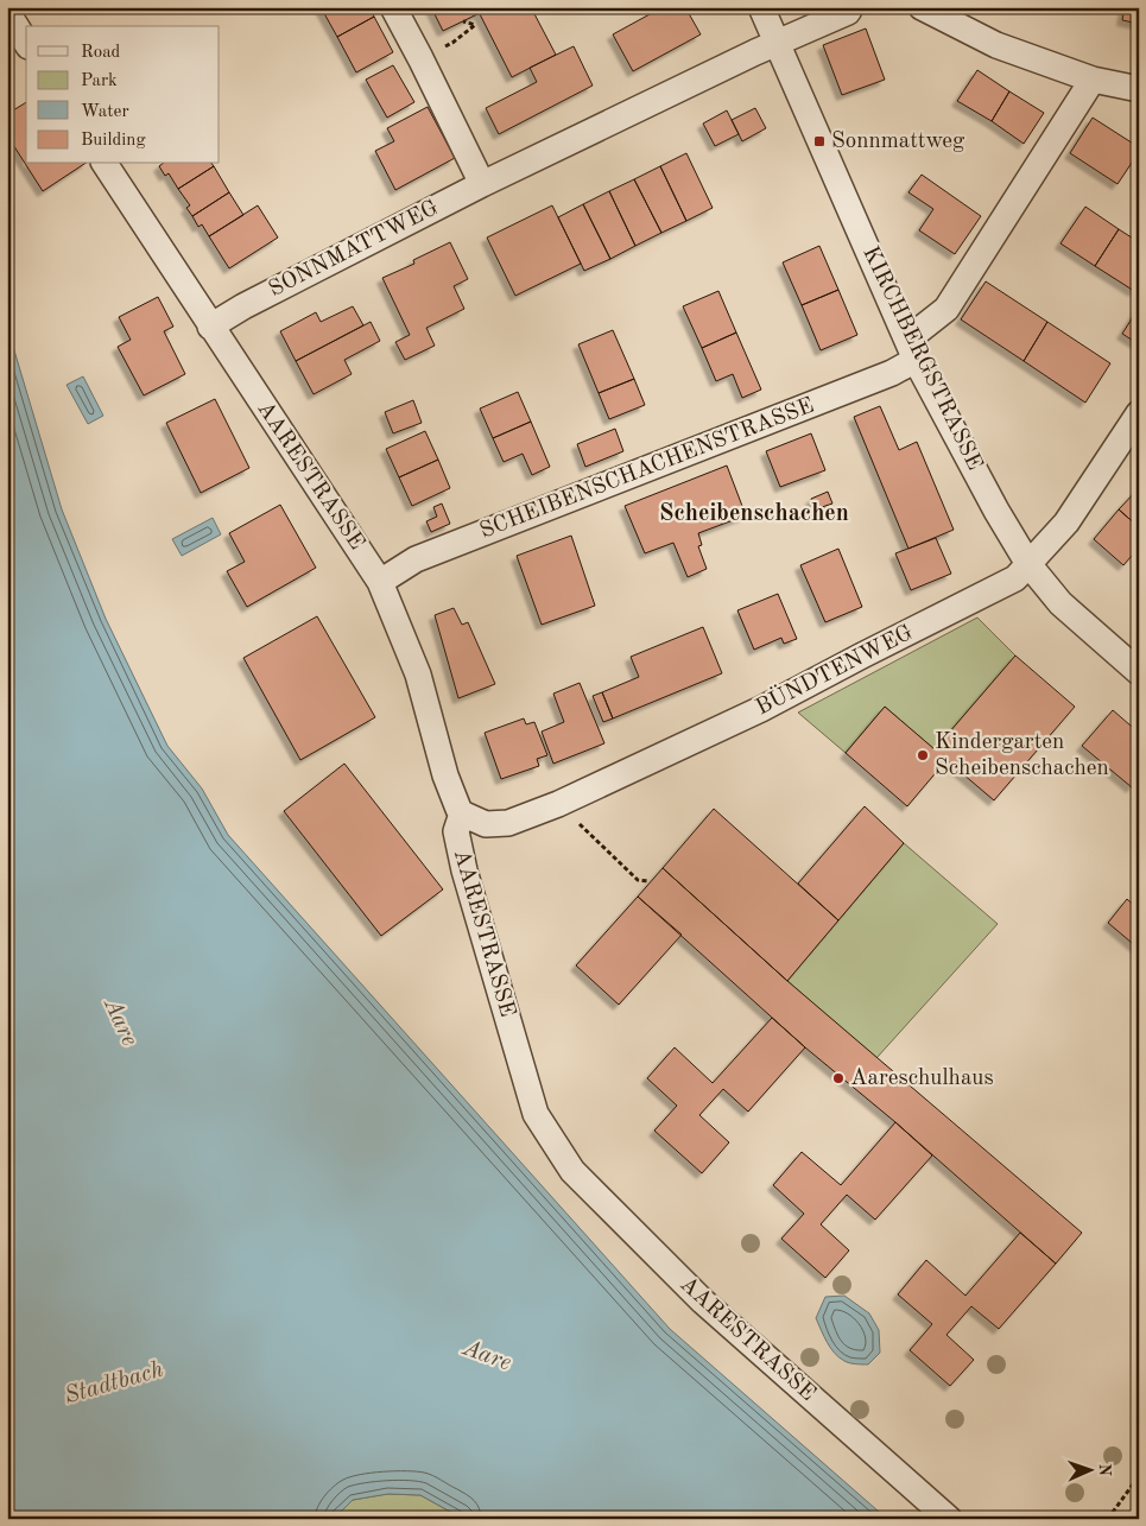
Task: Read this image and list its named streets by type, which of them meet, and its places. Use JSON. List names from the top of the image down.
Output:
{
  "streets": {
    "street": [
      "SONNMATTWEG",
      "KIRCHBERGSTRASSE",
      "SCHEIBENSCHACHENSTRASSE",
      "AARESTRASSE",
      "BÜNDTENWEG"
    ]
  },
  "crossings": [
    ["SONNMATTWEG", "KIRCHBERGSTRASSE"],
    ["SONNMATTWEG", "AARESTRASSE"],
    ["KIRCHBERGSTRASSE", "SCHEIBENSCHACHENSTRASSE"],
    ["KIRCHBERGSTRASSE", "BÜNDTENWEG"],
    ["SCHEIBENSCHACHENSTRASSE", "AARESTRASSE"],
    ["AARESTRASSE", "BÜNDTENWEG"]
  ],
  "districts": ["Scheibenschachen"],
  "water": ["Aare", "Stadtbach"],
  "places": {
    "transit": ["Sonnmattweg"],
    "other": ["Kindergarten Scheibenschachen", "Aareschulhaus"]
  },
  "legend": [
    "Road",
    "Park",
    "Water",
    "Building"
  ],
  "north": "right"
}
